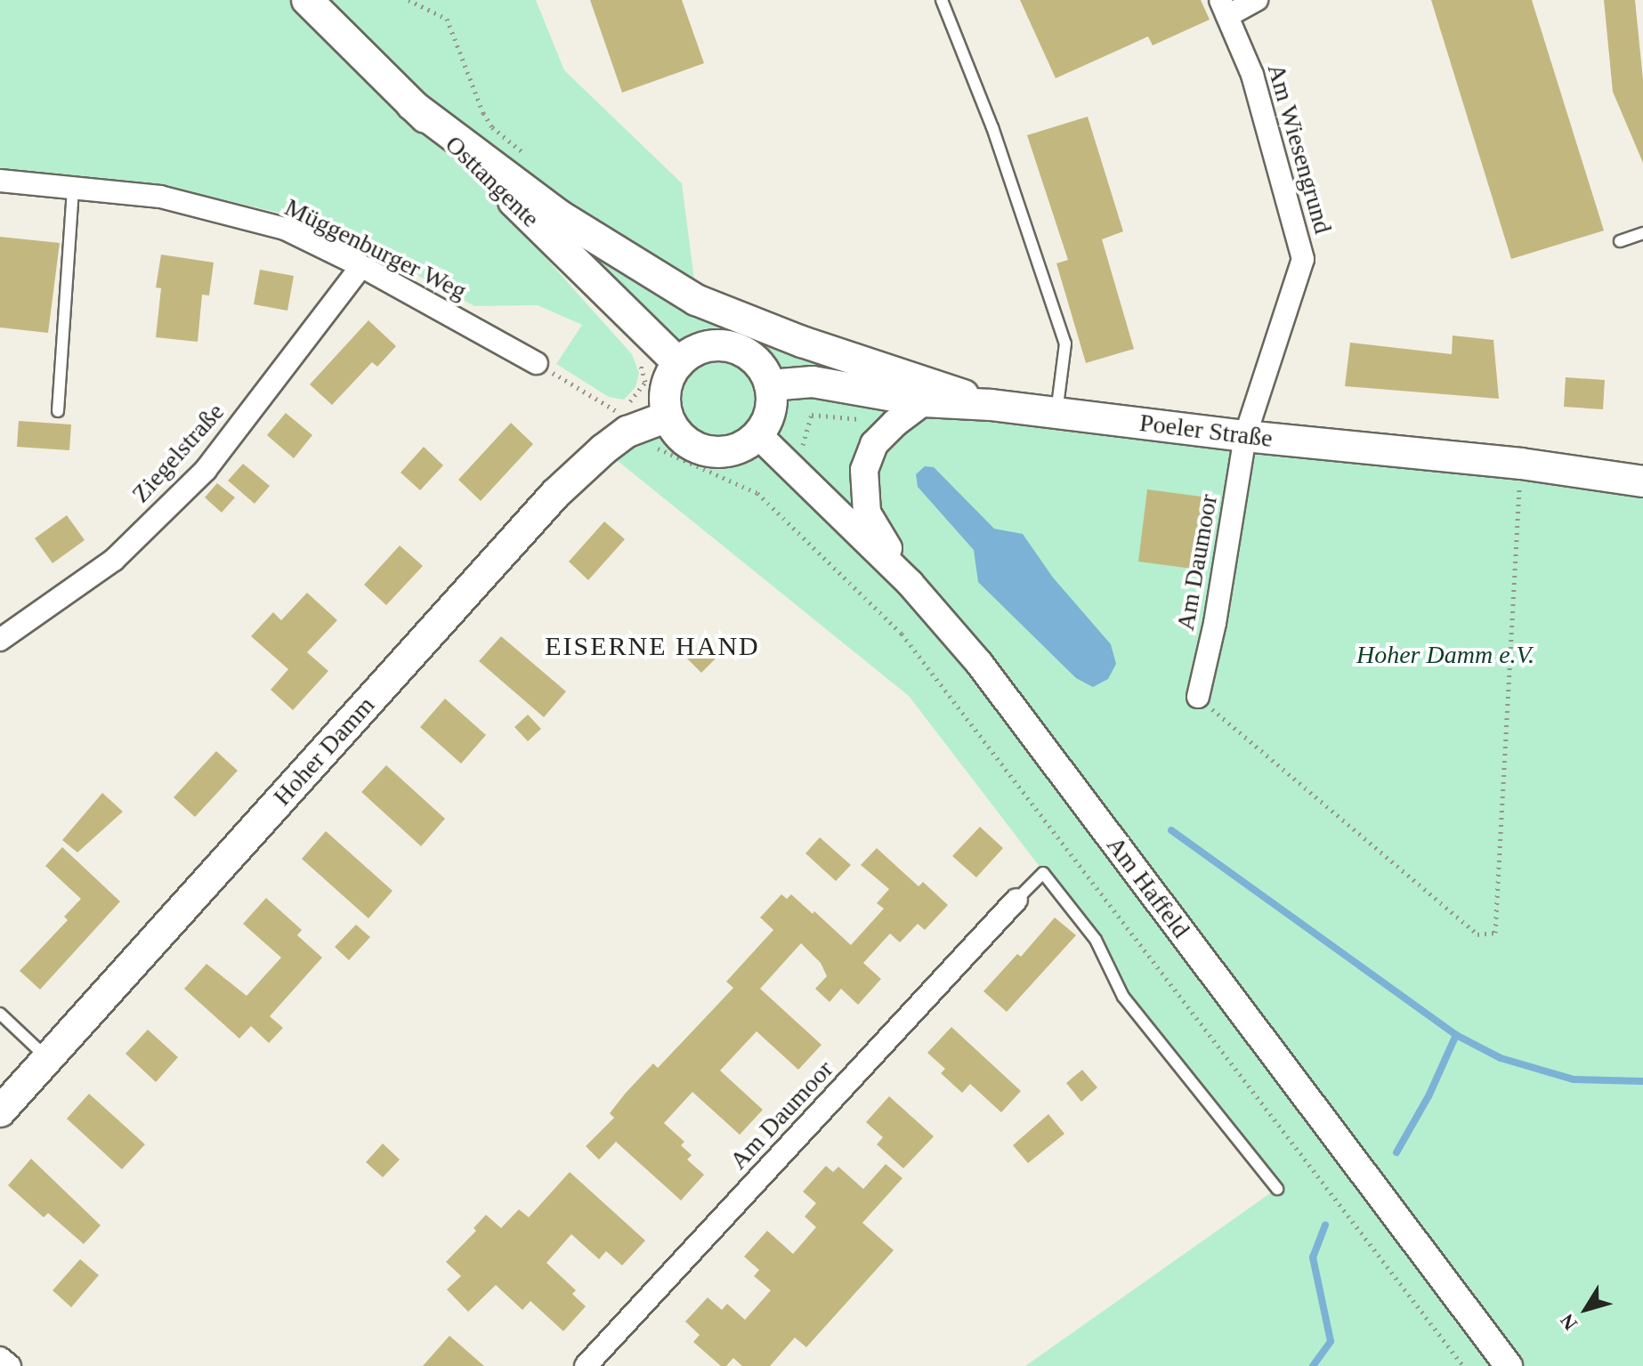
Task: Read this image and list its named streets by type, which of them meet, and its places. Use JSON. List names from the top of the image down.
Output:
{
  "streets": {
    "main road": ["Osttangente", "Poeler Straße", "Hoher Damm"],
    "street": [
      "Am Wiesengrund",
      "Müggenburger Weg",
      "Ziegelstraße",
      "Am Daumoor",
      "Am Haffeld"
    ]
  },
  "crossings": [
    ["Am Wiesengrund", "Poeler Straße"],
    ["Am Wiesengrund", "Am Daumoor"],
    ["Osttangente", "Poeler Straße"],
    ["Osttangente", "Hoher Damm"],
    ["Osttangente", "Am Haffeld"],
    ["Müggenburger Weg", "Ziegelstraße"],
    ["Poeler Straße", "Am Daumoor"],
    ["Poeler Straße", "Hoher Damm"],
    ["Poeler Straße", "Am Haffeld"],
    ["Hoher Damm", "Am Haffeld"]
  ],
  "districts": ["EISERNE HAND"],
  "parks": ["Hoher Damm e.V."],
  "north": "bottom left"
}
